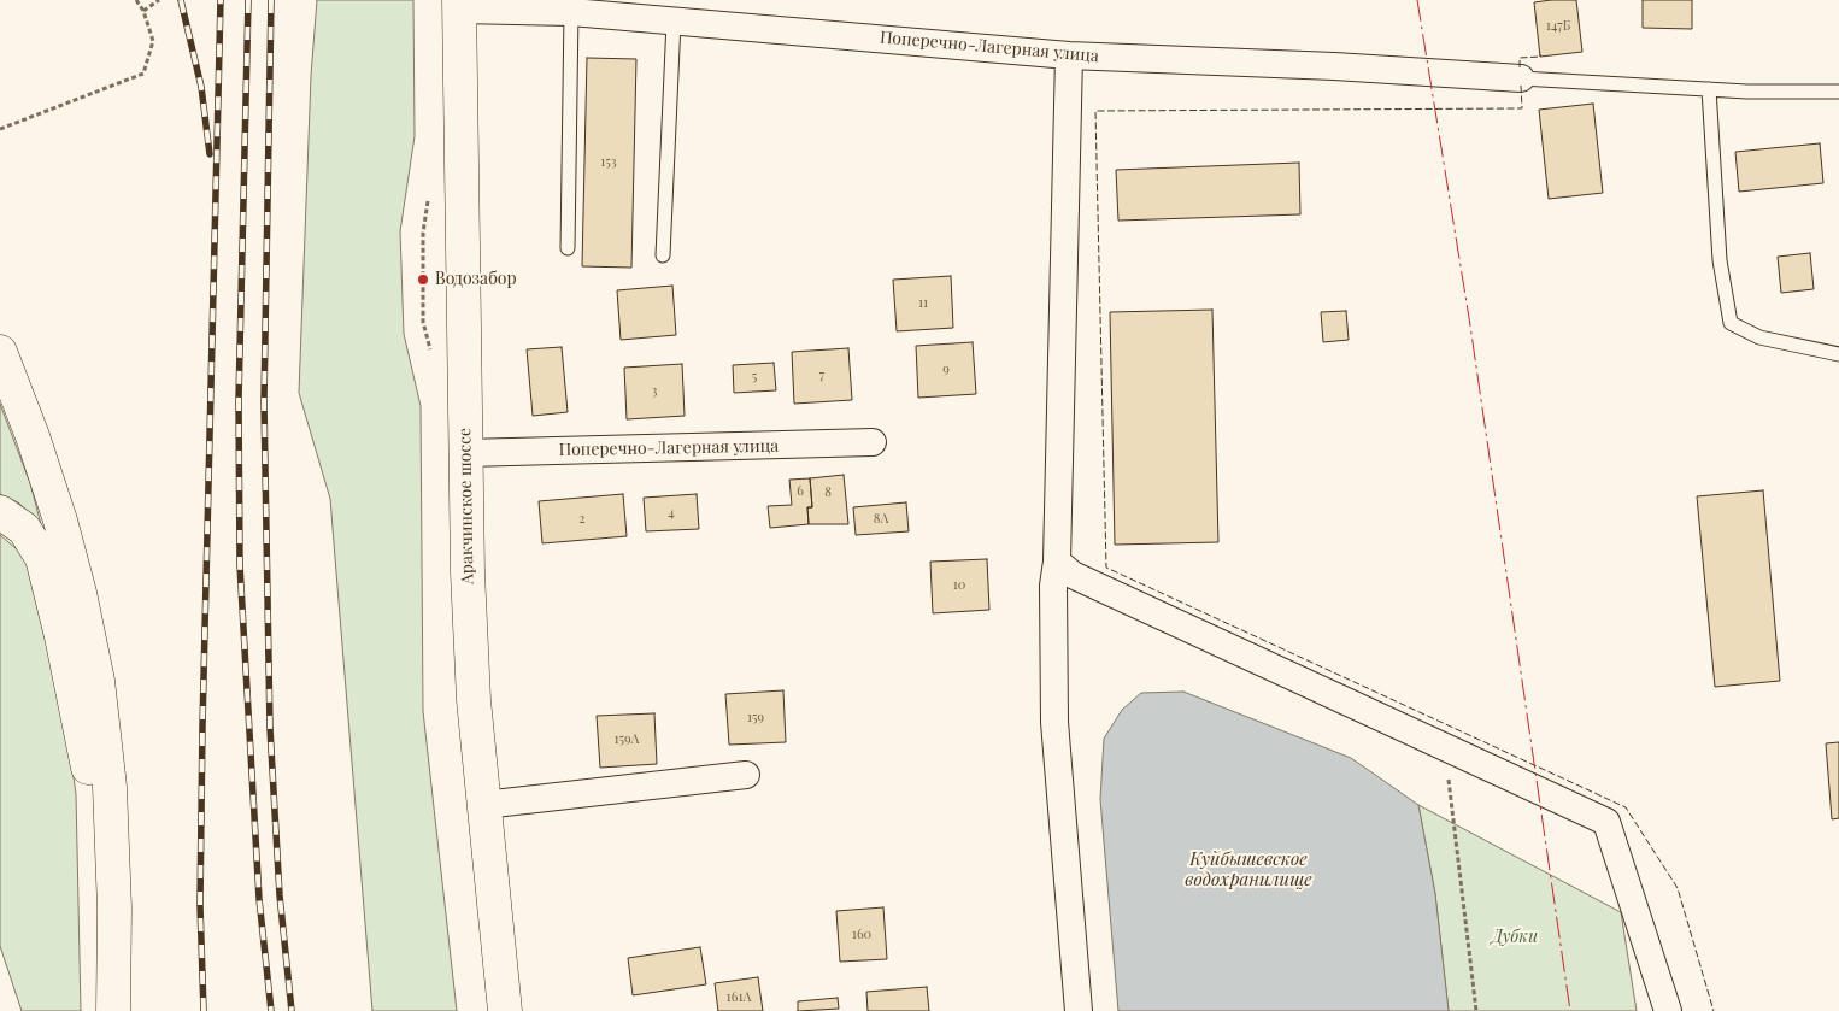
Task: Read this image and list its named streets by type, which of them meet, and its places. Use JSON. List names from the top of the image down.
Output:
{
  "streets": {
    "main road": ["Аракчинское шоссе"],
    "street": ["Поперечно-Лагерная улица"]
  },
  "crossings": [
    ["Поперечно-Лагерная улица", "Аракчинское шоссе"]
  ],
  "water": ["Куйбышевское водохранилище"],
  "parks": ["Дубки"],
  "places": ["Водозабор"],
  "house_numbers": [
    "147Б",
    "153",
    "11",
    "9",
    "7",
    "5",
    "3",
    "6",
    "8",
    "4",
    "2",
    "8А",
    "10",
    "159",
    "159А",
    "160",
    "161А"
  ]
}
